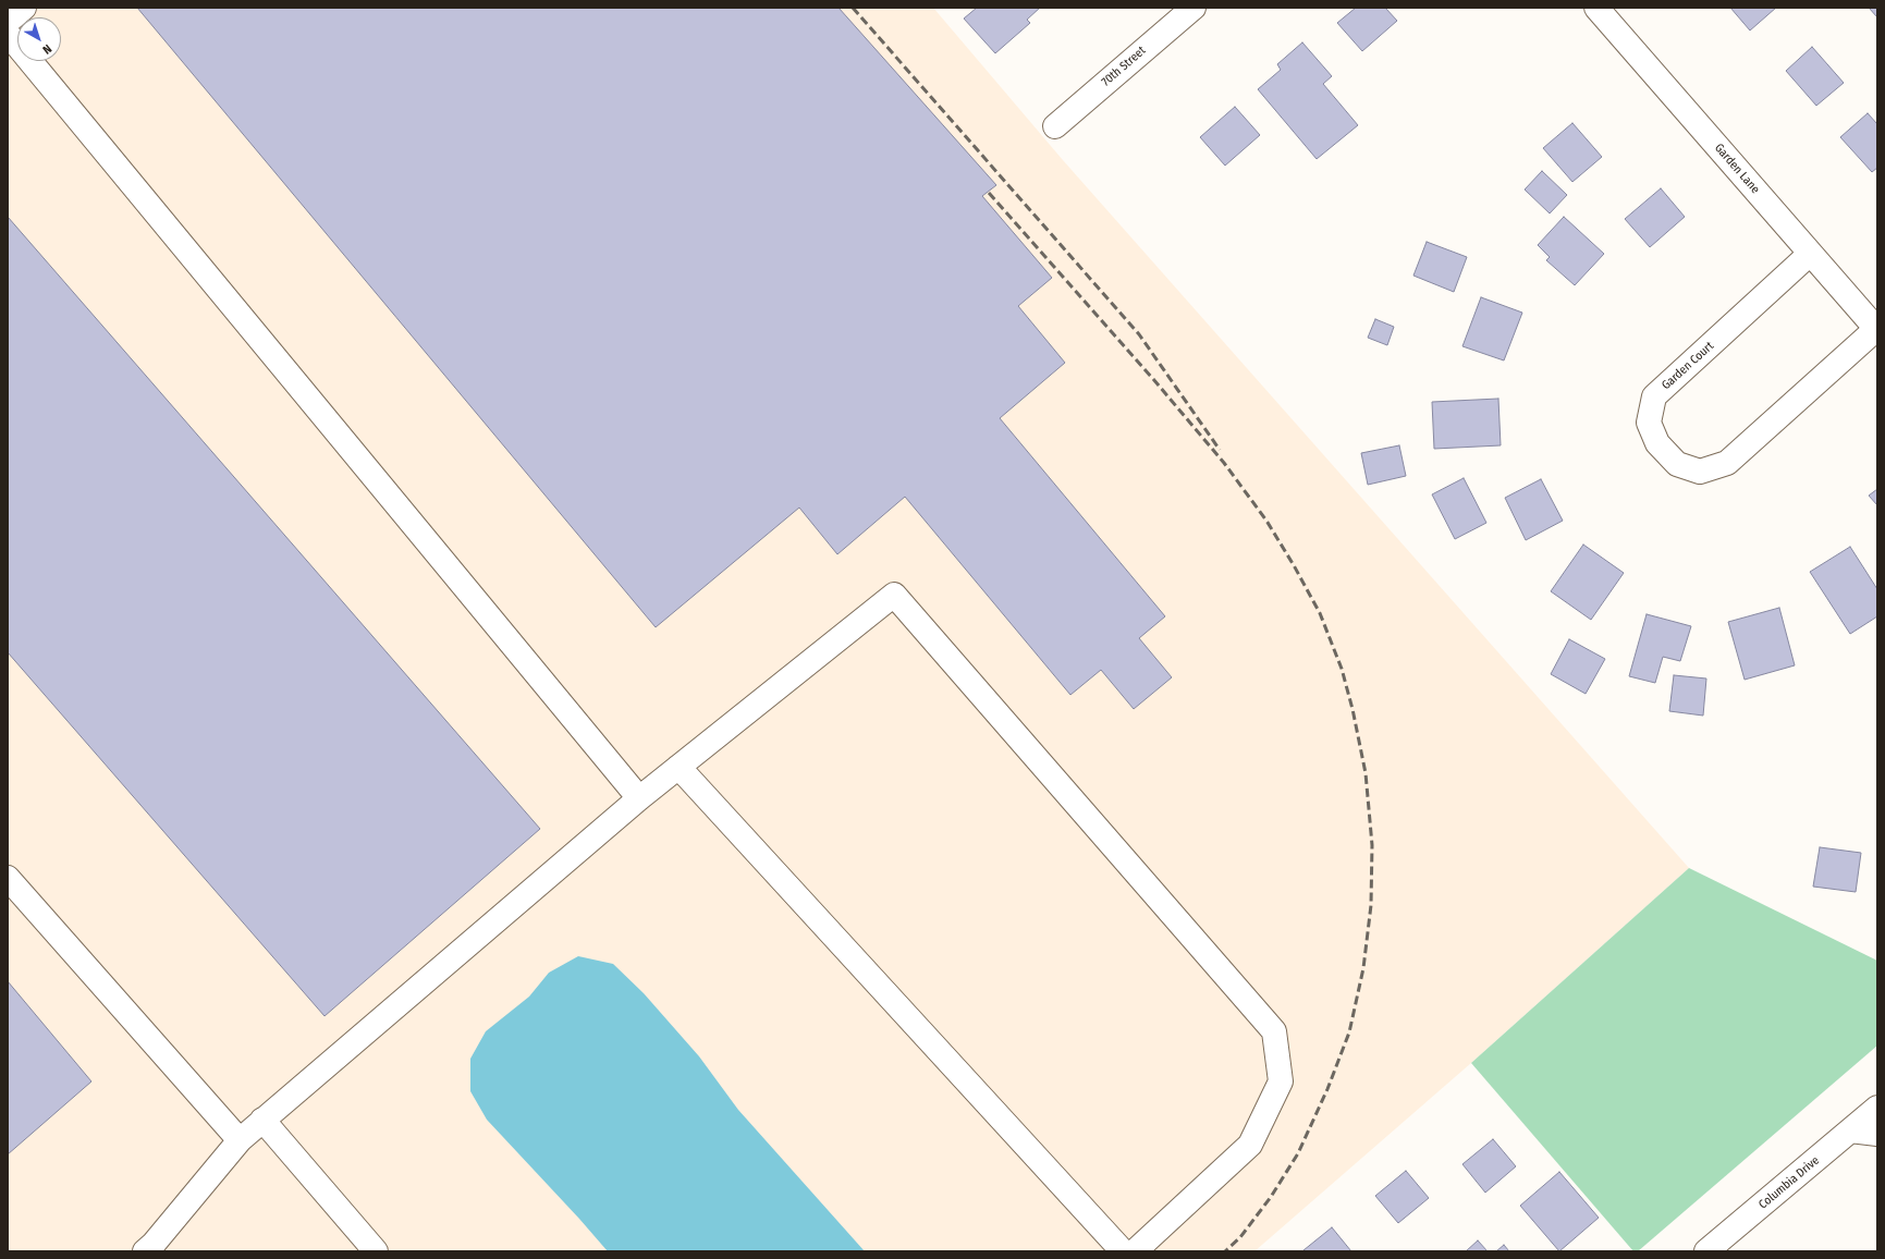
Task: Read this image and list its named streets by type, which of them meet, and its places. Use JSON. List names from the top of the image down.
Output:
{
  "streets": {
    "street": [
      "70th Street",
      "Garden Lane",
      "Garden Court",
      "Columbia Drive"
    ]
  },
  "crossings": [
    ["Garden Lane", "Garden Court"]
  ],
  "north": "bottom right"
}
